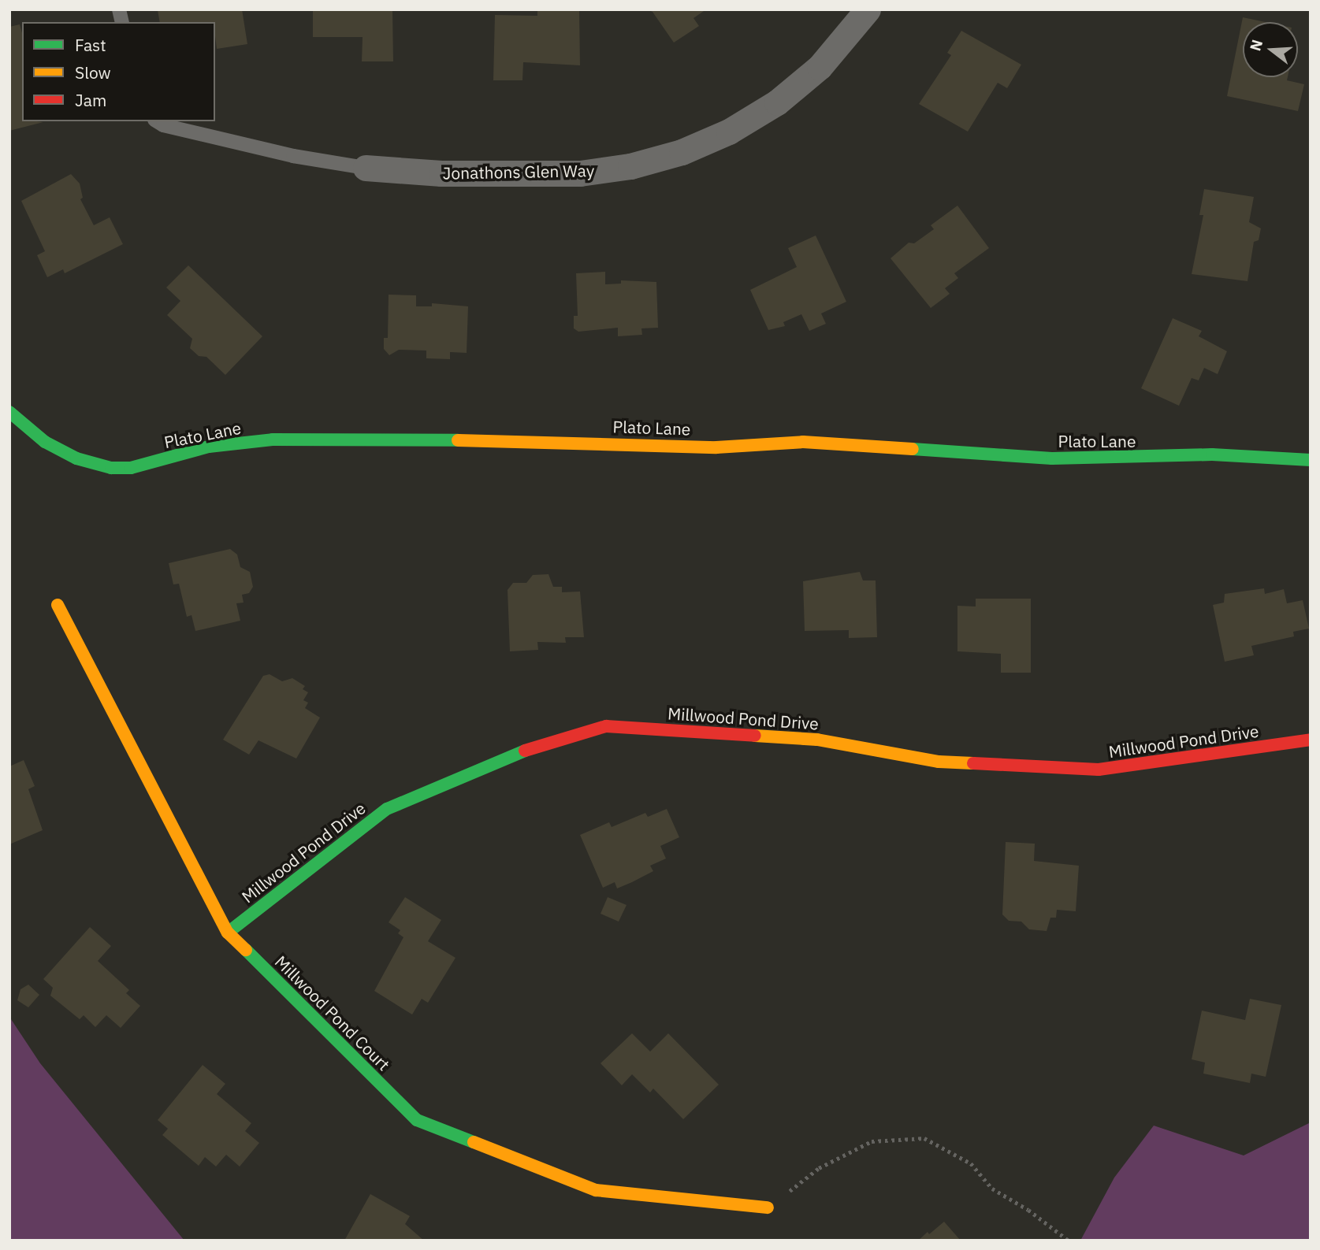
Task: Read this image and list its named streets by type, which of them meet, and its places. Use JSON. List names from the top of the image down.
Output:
{
  "streets": {
    "street": [
      "Jonathons Glen Way",
      "Plato Lane",
      "Millwood Pond Drive",
      "Millwood Pond Court"
    ]
  },
  "crossings": [
    ["Millwood Pond Drive", "Millwood Pond Court"]
  ],
  "legend": ["Fast", "Slow", "Jam"],
  "north": "left"
}
